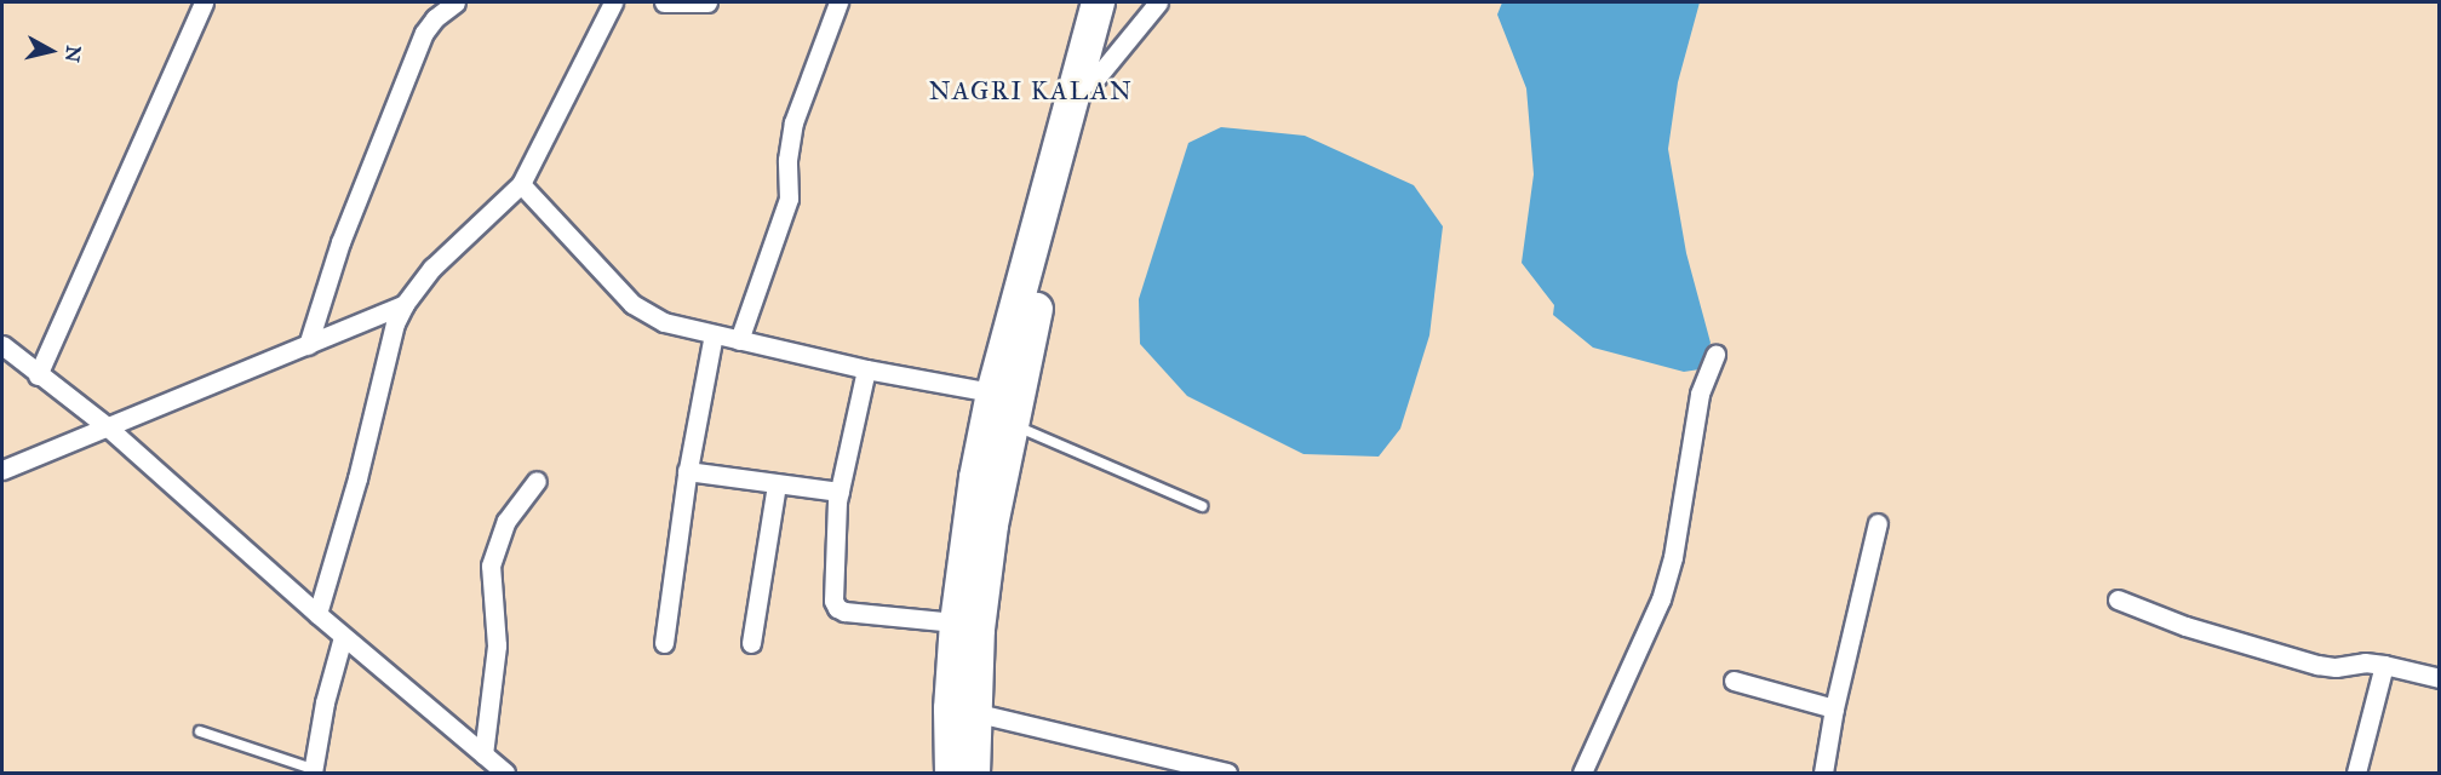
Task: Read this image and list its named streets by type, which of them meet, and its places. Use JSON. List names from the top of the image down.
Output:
{
  "districts": ["NAGRI KALAN"],
  "north": "right"
}
